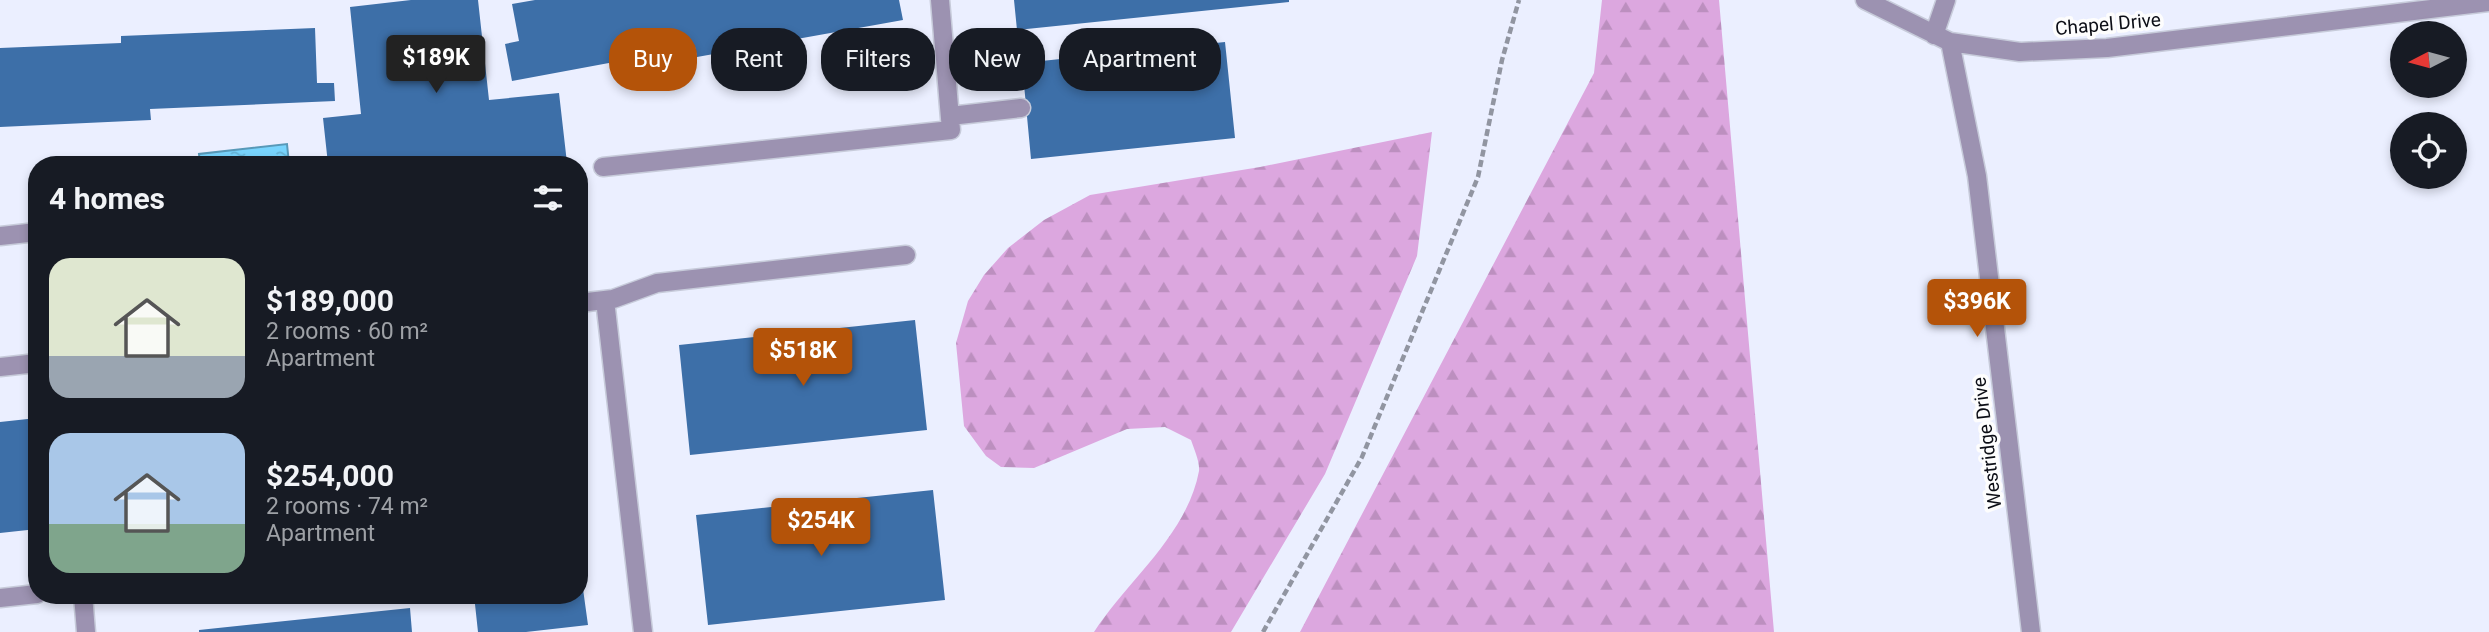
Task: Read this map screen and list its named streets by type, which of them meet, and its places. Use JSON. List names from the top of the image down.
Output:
{
  "streets": {
    "street": ["Chapel Drive", "Westridge Drive"]
  },
  "crossings": [
    ["Chapel Drive", "Westridge Drive"]
  ],
  "north": "left",
  "page": {
    "chip": [
      "Buy",
      "Rent",
      "Filters",
      "New",
      "Apartment"
    ],
    "price": [
      "$189K",
      "$396K",
      "$518K",
      "$254K"
    ],
    "heading": "4 homes",
    "list": [
      {
        "name": "$189,000",
        "note": "2 rooms · 60 m² · Apartment"
      },
      {
        "name": "$254,000",
        "note": "2 rooms · 74 m² · Apartment"
      }
    ]
  }
}
